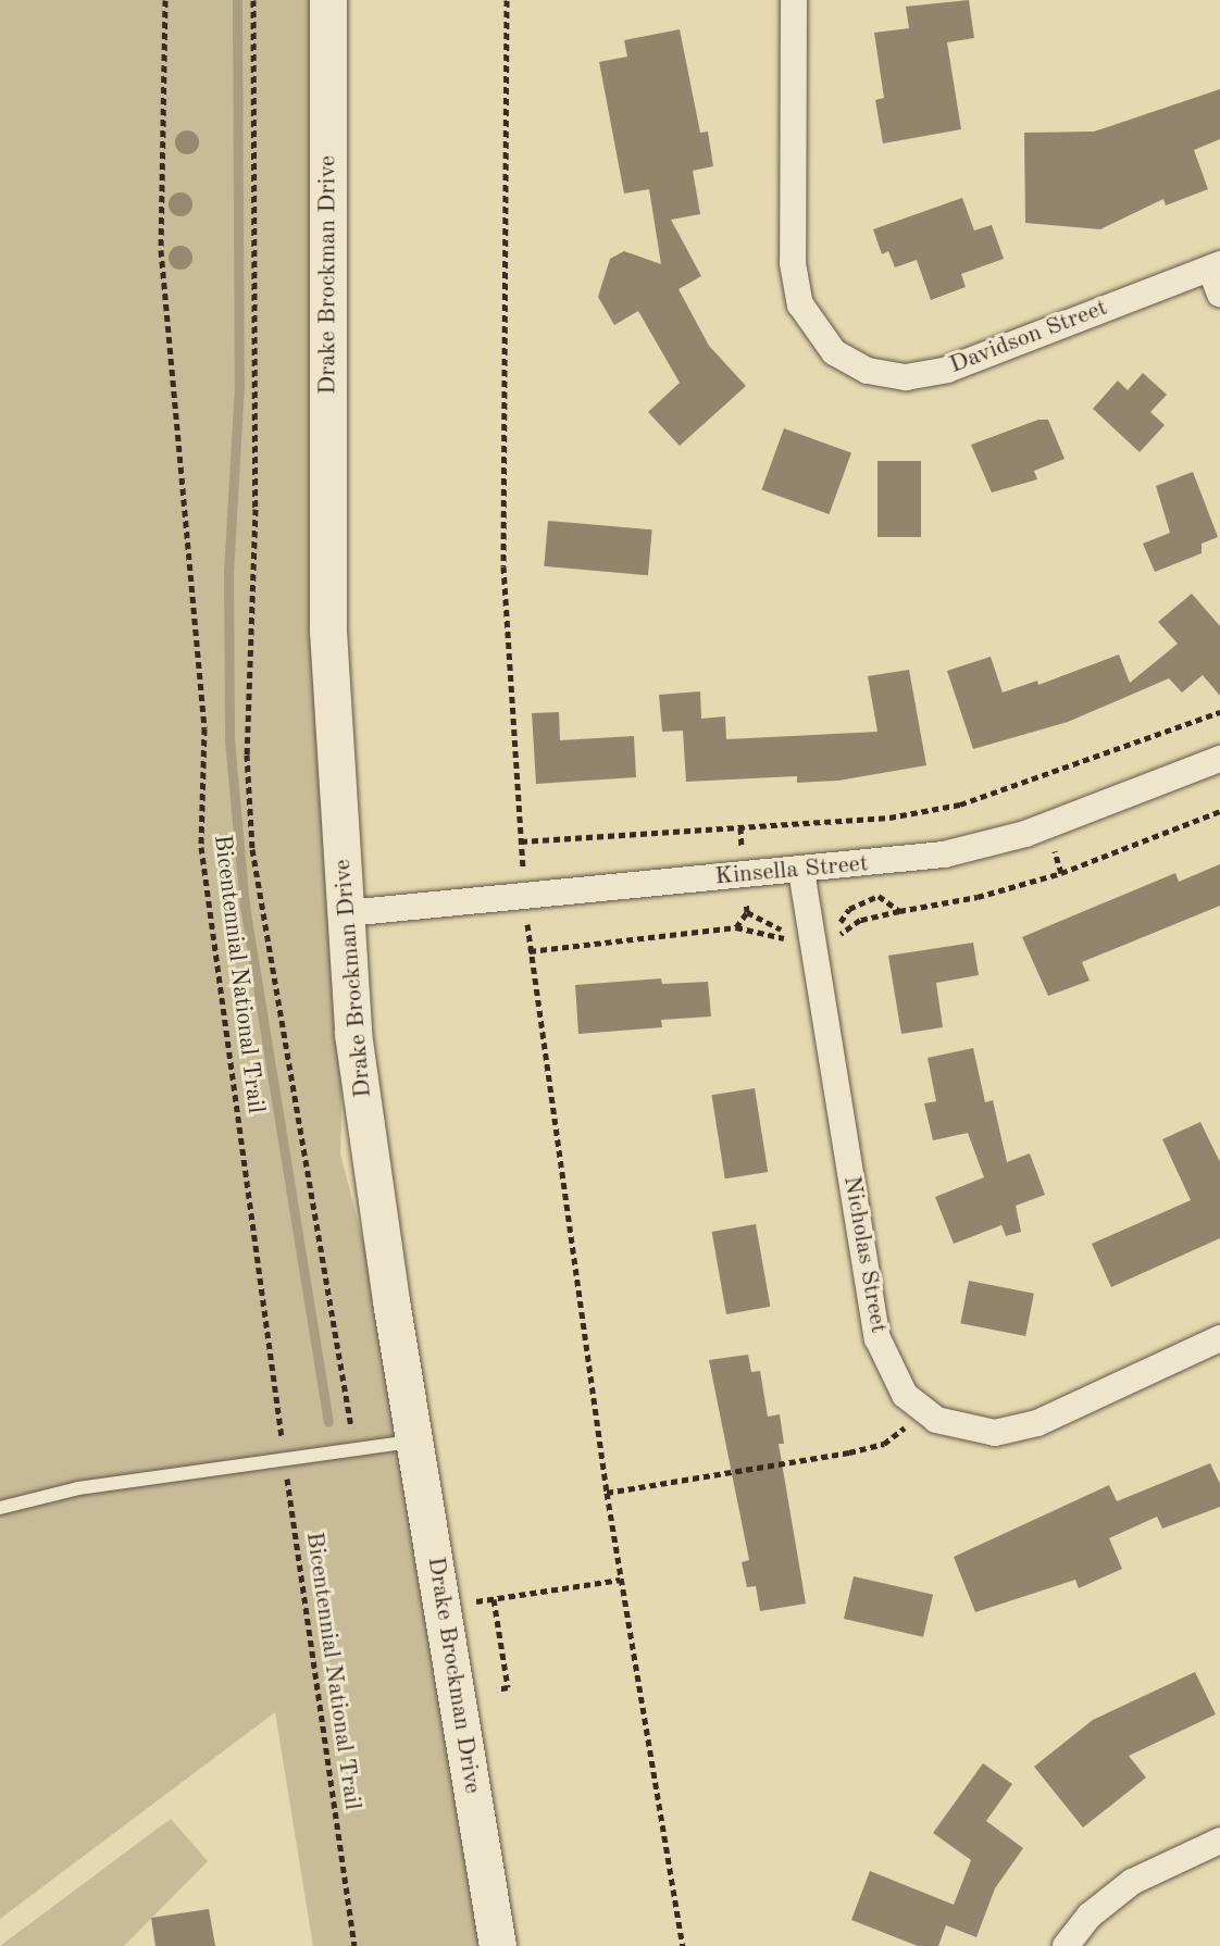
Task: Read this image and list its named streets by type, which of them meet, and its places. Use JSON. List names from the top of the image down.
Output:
{
  "streets": {
    "main road": ["Drake Brockman Drive"],
    "street": ["Davidson Street", "Kinsella Street", "Nicholas Street"],
    "path": ["Bicentennial National Trail"]
  },
  "crossings": [
    ["Drake Brockman Drive", "Kinsella Street"],
    ["Kinsella Street", "Nicholas Street"]
  ]
}
